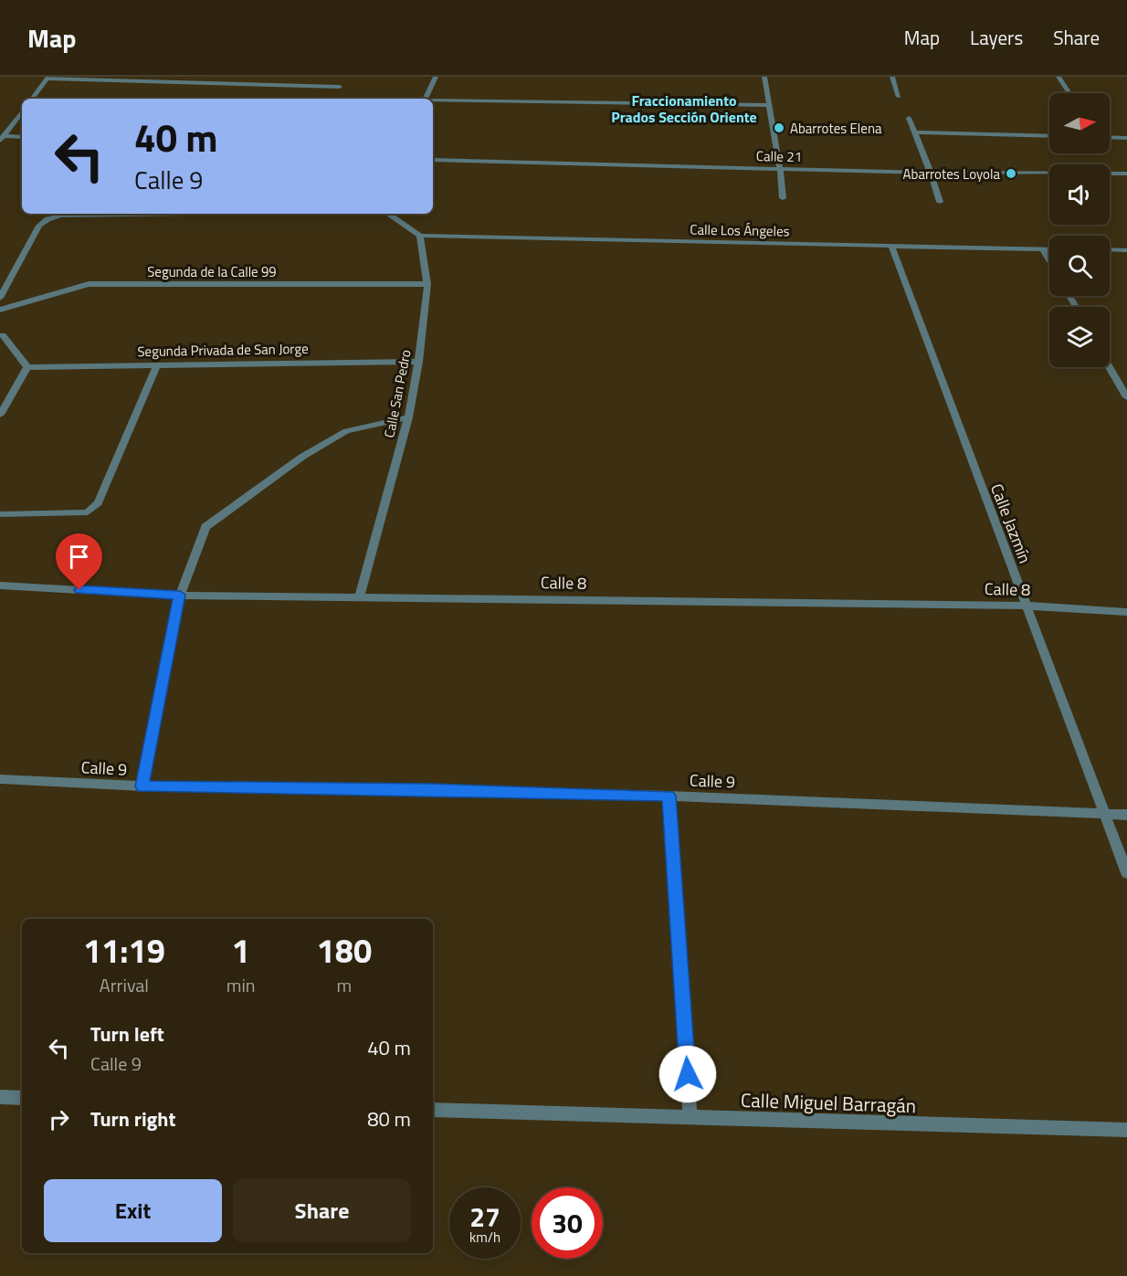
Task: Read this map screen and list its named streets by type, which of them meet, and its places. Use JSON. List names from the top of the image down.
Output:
{
  "streets": {
    "street": [
      "Calle 21",
      "Calle Los Ángeles",
      "Segunda de la Calle 99",
      "Segunda Privada de San Jorge",
      "Calle San Pedro",
      "Calle Jazmín",
      "Calle 8",
      "Calle 9",
      "Calle Miguel Barragán"
    ]
  },
  "crossings": [
    ["Calle Los Ángeles", "Calle San Pedro"],
    ["Calle Los Ángeles", "Calle Jazmín"],
    ["Segunda de la Calle 99", "Calle San Pedro"],
    ["Segunda Privada de San Jorge", "Calle San Pedro"],
    ["Calle San Pedro", "Calle 8"],
    ["Calle Jazmín", "Calle 8"],
    ["Calle Jazmín", "Calle 9"]
  ],
  "districts": ["Fraccionamiento Prados Sección Oriente"],
  "places": ["Abarrotes Elena", "Abarrotes Loyola"],
  "north": "right",
  "page": {
    "header": "Map",
    "nav": ["Map", "Layers", "Share"],
    "turn": ["40 m", "Calle 9"],
    "eta": [
      "11:19",
      "Arrival",
      "1",
      "min",
      "180",
      "m"
    ],
    "list": [
      {
        "name": "Turn left",
        "note": "Calle 9",
        "value": "40 m"
      },
      {
        "name": "Turn right",
        "value": "80 m"
      }
    ],
    "buttons": ["Exit", "Share"],
    "speed": "27 km/h",
    "limit": "30"
  }
}
